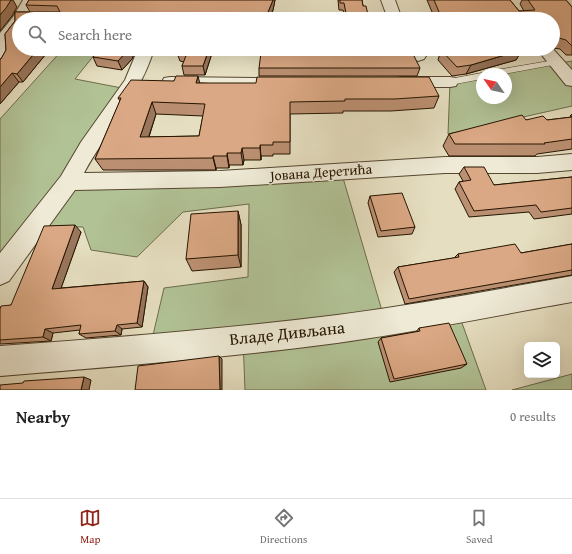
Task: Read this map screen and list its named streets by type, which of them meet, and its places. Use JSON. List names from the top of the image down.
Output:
{
  "streets": {
    "street": ["Јована Деретића", "Владе Дивљана"]
  },
  "north": "top left",
  "page": {
    "search": "Search here",
    "heading": ["Nearby", "0 results"],
    "nav": ["Map", "Directions", "Saved"]
  }
}
